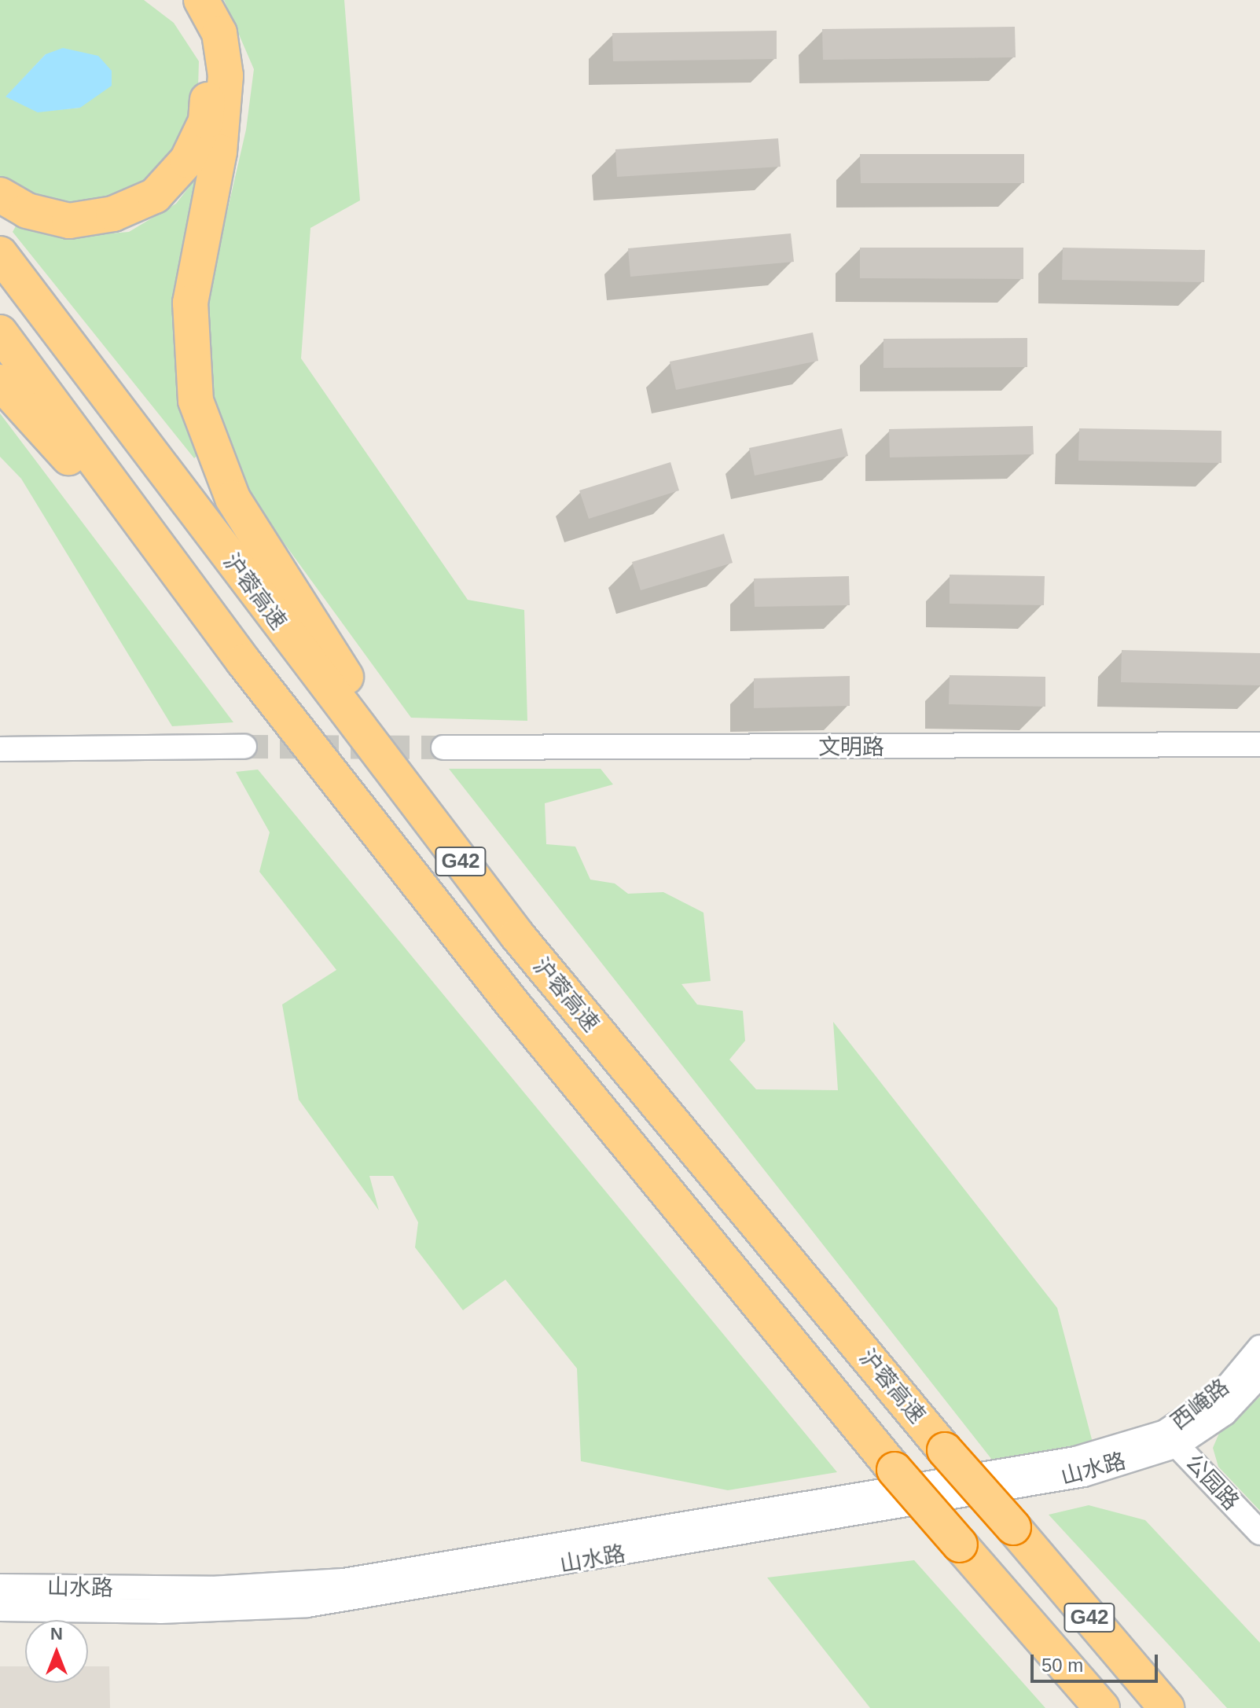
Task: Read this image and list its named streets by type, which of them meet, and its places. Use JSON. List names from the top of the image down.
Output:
{
  "streets": {
    "highway": ["沪蓉高速", "G42"],
    "street": [
      "文明路",
      "西崦路",
      "山水路",
      "公园路"
    ]
  },
  "crossings": [
    ["西崦路", "山水路"],
    ["西崦路", "公园路"],
    ["山水路", "公园路"]
  ],
  "scale_bar": "50 m",
  "north": "top"
}
